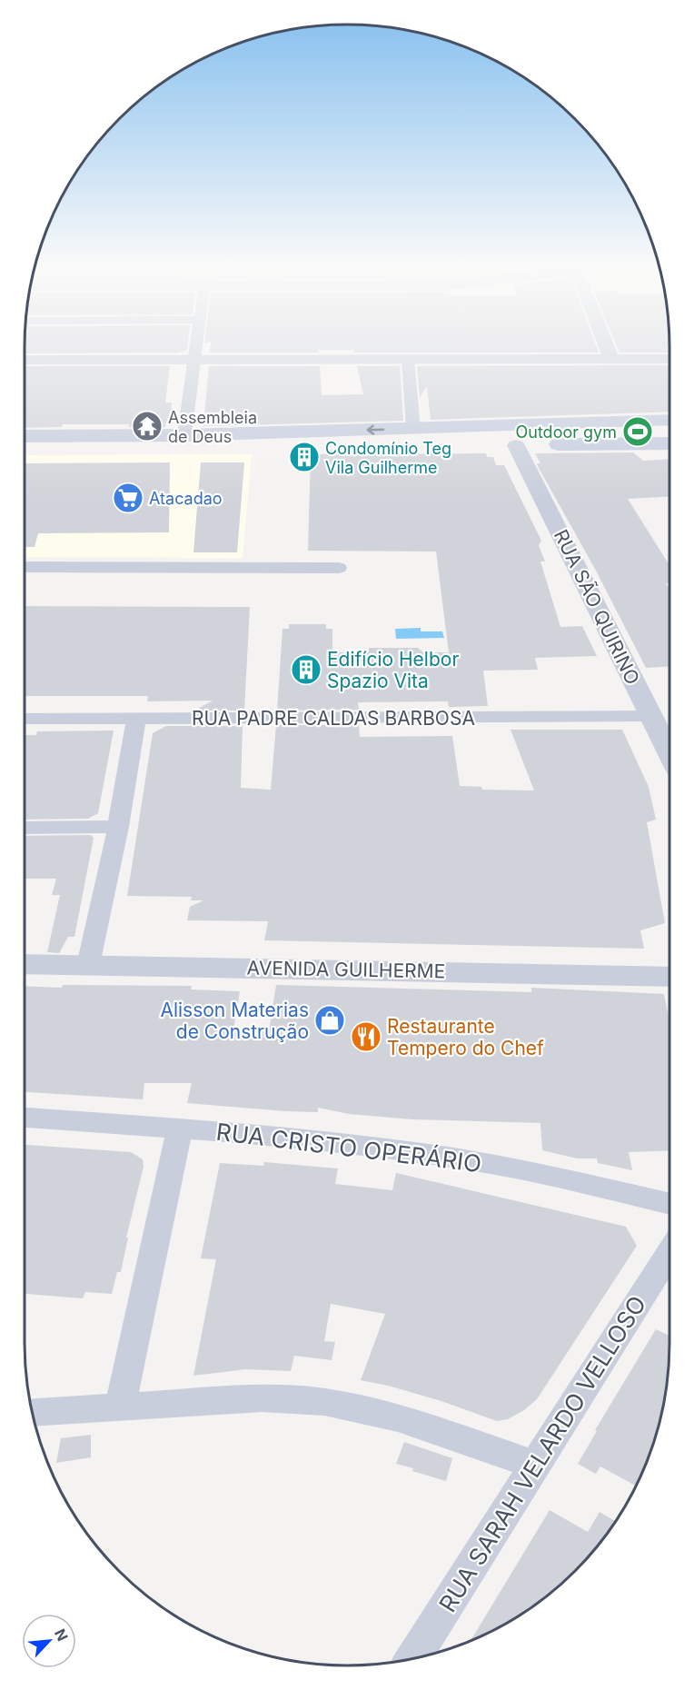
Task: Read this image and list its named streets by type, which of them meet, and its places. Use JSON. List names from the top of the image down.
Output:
{
  "streets": {
    "street": [
      "RUA SÃO QUIRINO",
      "RUA PADRE CALDAS BARBOSA",
      "AVENIDA GUILHERME",
      "RUA CRISTO OPERÁRIO",
      "RUA SARAH VELARDO VELLOSO"
    ]
  },
  "crossings": [
    ["RUA SÃO QUIRINO", "RUA PADRE CALDAS BARBOSA"]
  ],
  "places": {
    "temple": ["Assembleia de Deus"],
    "sports": ["Outdoor gym"],
    "building": ["Condomínio Teg Vila Guilherme", "Edifício Helbor Spazio Vita"],
    "supermarket": ["Atacadao"],
    "shop": ["Alisson Materias de Construção"],
    "restaurant": ["Restaurante Tempero do Chef"]
  },
  "north": "top right"
}
